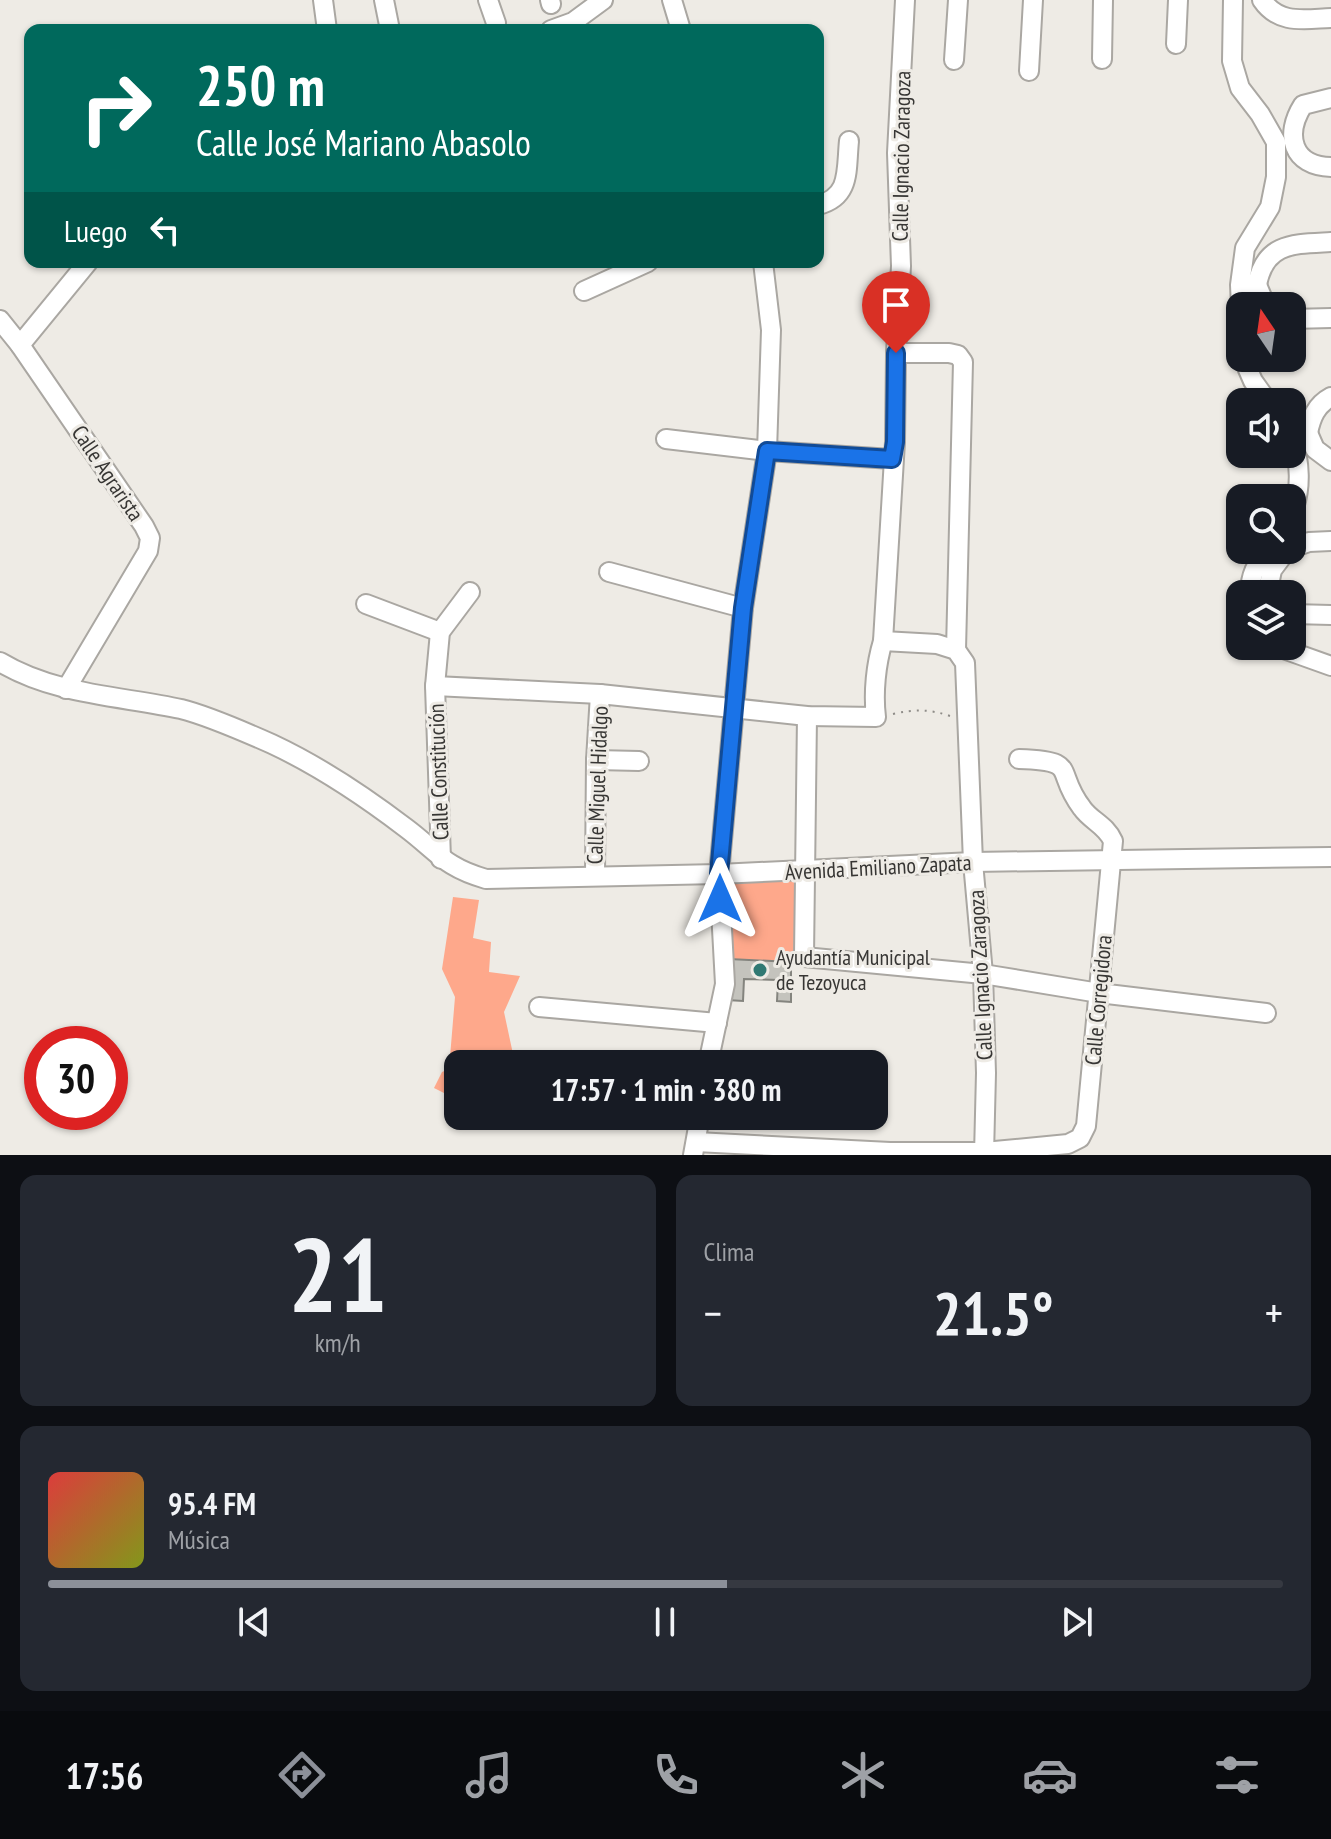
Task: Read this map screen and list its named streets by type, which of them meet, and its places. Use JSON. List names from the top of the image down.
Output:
{
  "streets": {
    "street": [
      "Calle Ignacio Zaragoza",
      "Calle Agrarista",
      "Calle Constitución",
      "Calle Miguel Hidalgo",
      "Avenida Emiliano Zapata",
      "Calle Corregidora"
    ]
  },
  "crossings": [
    ["Calle Ignacio Zaragoza", "Avenida Emiliano Zapata"],
    ["Calle Ignacio Zaragoza", "Calle Corregidora"],
    ["Calle Agrarista", "Avenida Emiliano Zapata"],
    ["Calle Constitución", "Calle Miguel Hidalgo"],
    ["Calle Constitución", "Avenida Emiliano Zapata"],
    ["Calle Miguel Hidalgo", "Avenida Emiliano Zapata"],
    ["Avenida Emiliano Zapata", "Calle Corregidora"]
  ],
  "places": ["Ayudantía Municipal de Tezoyuca"],
  "north": "top",
  "page": {
    "turn": ["250 m", "Calle José Mariano Abasolo"],
    "then": "Luego",
    "limit": "30",
    "trip": "17:57 · 1 min · 380 m",
    "tile": [
      ["21", "km/h"],
      "Clima"
    ],
    "heat": ["−", "21.5°", "+"],
    "song": ["95.4 FM", "Música"],
    "tabs": "17:56"
  }
}
